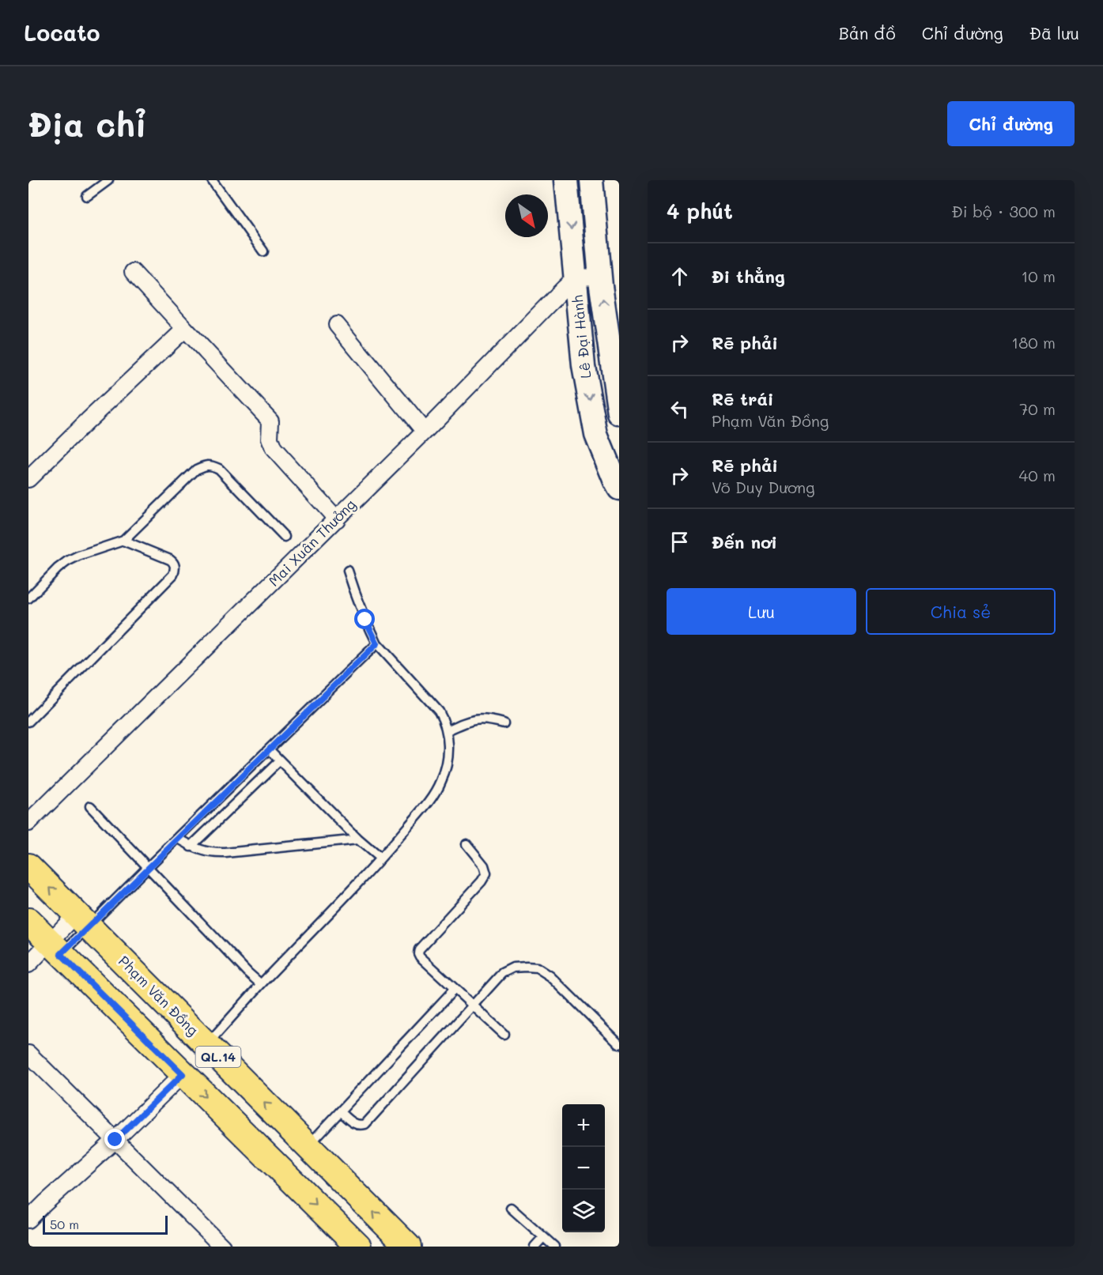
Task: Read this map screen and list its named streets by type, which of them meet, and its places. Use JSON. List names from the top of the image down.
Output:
{
  "streets": {
    "main road": ["Lê Đại Hành", "Phạm Văn Đồng", "QL.14"],
    "street": ["Mai Xuân Thưởng"]
  },
  "crossings": [
    ["Lê Đại Hành", "Mai Xuân Thưởng"]
  ],
  "scale_bar": "50 m",
  "north": "bottom right",
  "page": {
    "header": "Locato",
    "nav": ["Bản đồ", "Chỉ đường", "Đã lưu"],
    "buttons": [
      "Chỉ đường",
      ["Lưu", "Chia sẻ"]
    ],
    "title": "Địa chỉ",
    "heading": ["4 phút", "Đi bộ · 300 m"],
    "list": [
      ["Đi thẳng", "10 m"],
      ["Rẽ phải", "180 m"],
      ["Rẽ trái", "Phạm Văn Đồng", "70 m"],
      ["Rẽ phải", "Võ Duy Dương", "40 m"],
      "Đến nơi"
    ],
    "map_buttons": ["+", "−"],
    "scale": "50 m"
  }
}
